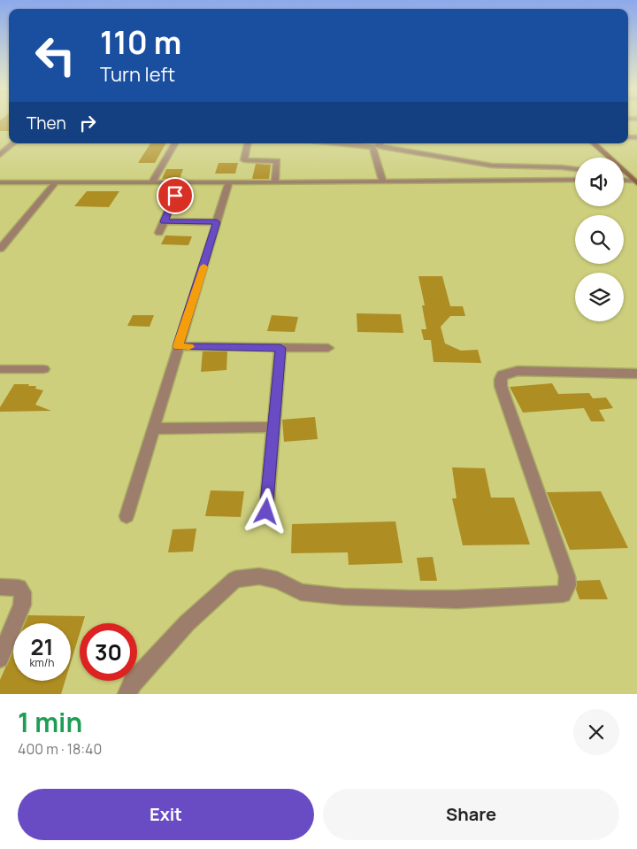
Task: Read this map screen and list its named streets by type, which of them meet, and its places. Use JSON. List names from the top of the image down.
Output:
{
  "page": {
    "turn": ["110 m", "Turn left"],
    "then": "Then",
    "speed": "21 km/h",
    "limit": "30",
    "heading": ["1 min", "400 m · 18:40"],
    "buttons": ["Exit", "Share"]
  }
}
